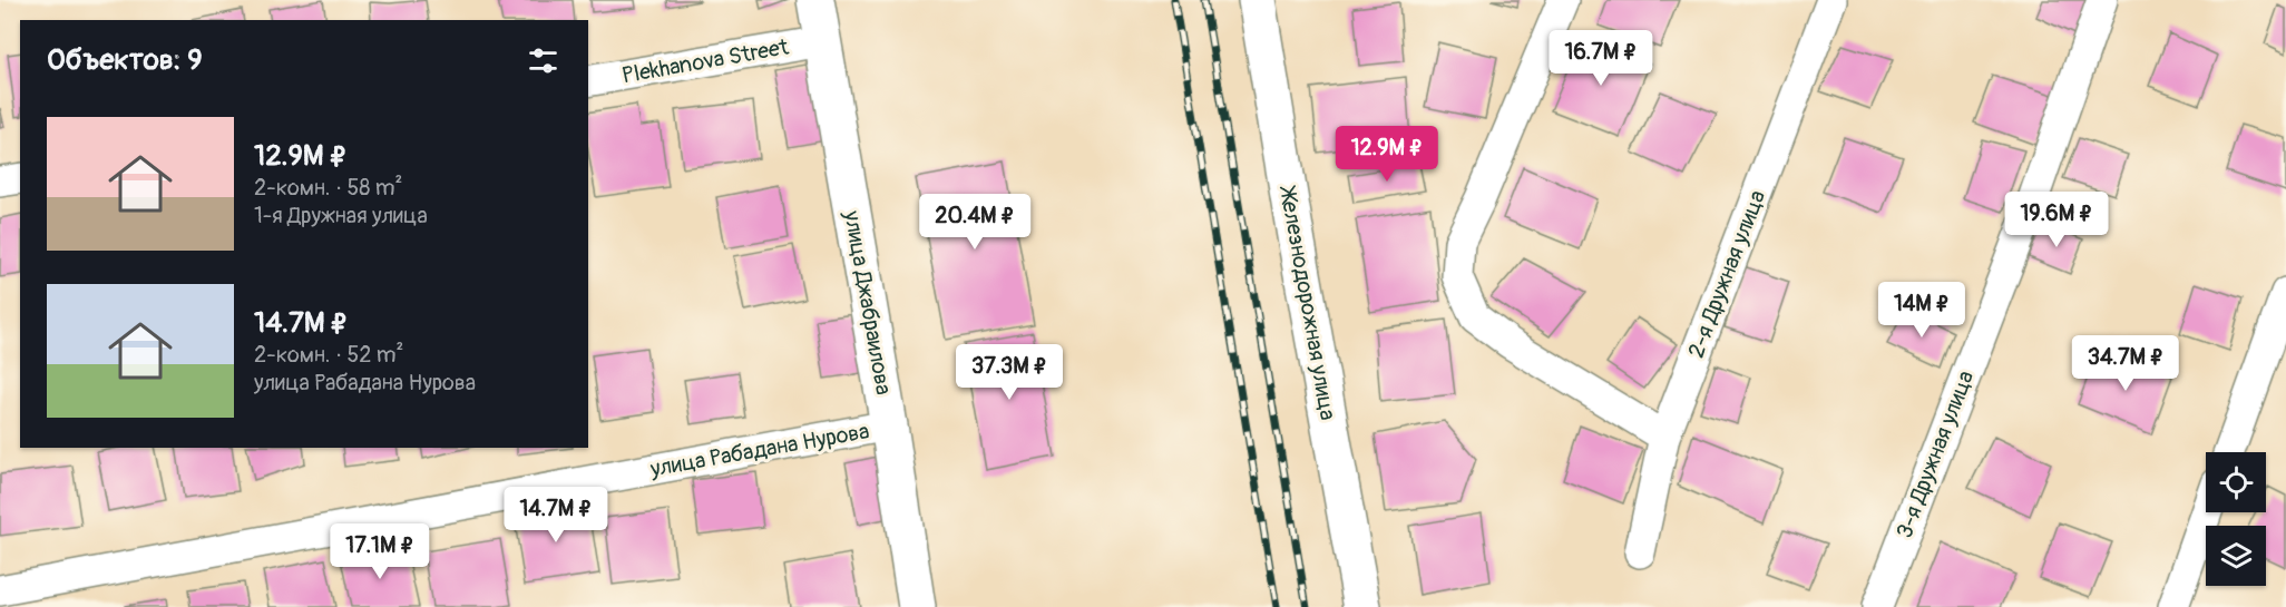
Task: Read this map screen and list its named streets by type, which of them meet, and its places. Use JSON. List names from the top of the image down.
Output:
{
  "streets": {
    "street": [
      "Plekhanova Street",
      "2-я Дружная улица",
      "улица Джабраилова",
      "Железнодорожная улица",
      "улица Рабадана Нурова",
      "3-я Дружная улица"
    ]
  },
  "crossings": [
    ["Plekhanova Street", "улица Джабраилова"],
    ["улица Джабраилова", "улица Рабадана Нурова"]
  ],
  "page": {
    "heading": "Объектов: 9",
    "price": [
      "16.7M ₽",
      "12.9M ₽",
      "19.6M ₽",
      "20.4M ₽",
      "14M ₽",
      "34.7M ₽",
      "37.3M ₽",
      "14.7M ₽",
      "17.1M ₽"
    ],
    "list": [
      {
        "name": "12.9M ₽",
        "note": "2-комн. · 58 m² · 1-я Дружная улица"
      },
      {
        "name": "14.7M ₽",
        "note": "2-комн. · 52 m² · улица Рабадана Нурова"
      }
    ]
  }
}
